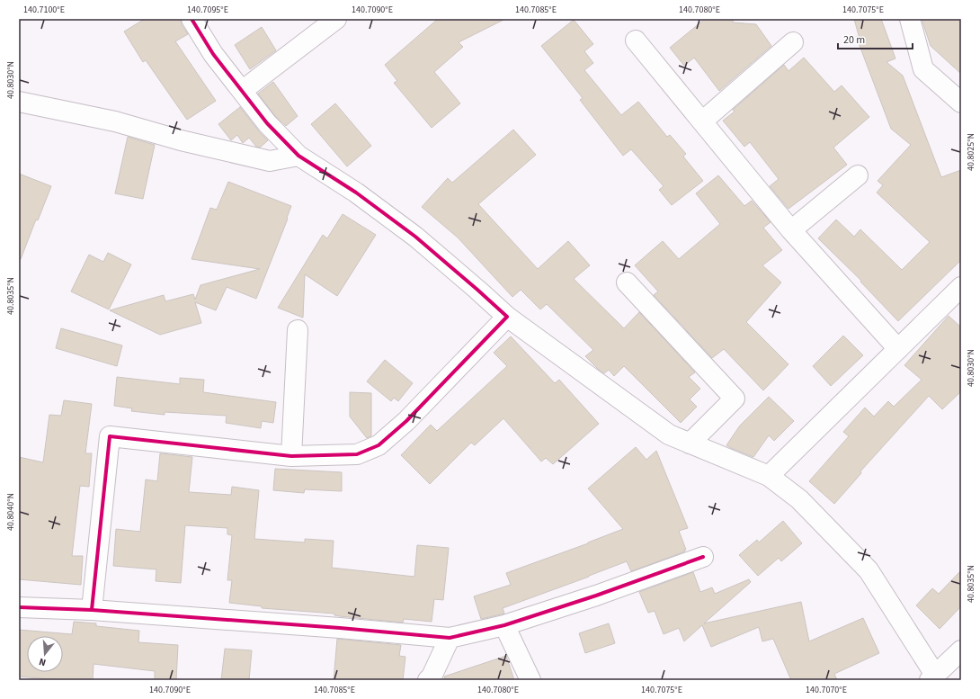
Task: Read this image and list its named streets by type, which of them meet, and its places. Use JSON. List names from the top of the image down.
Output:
{
  "scale_bar": "20 m",
  "north": "bottom",
  "coordinates": [
    "140.7100°E",
    "140.7095°E",
    "140.7090°E",
    "140.7085°E",
    "140.7080°E",
    "140.7075°E",
    "40.8030°N",
    "40.8025°N",
    "40.8035°N",
    "40.8040°N",
    "140.7070°E"
  ]
}
